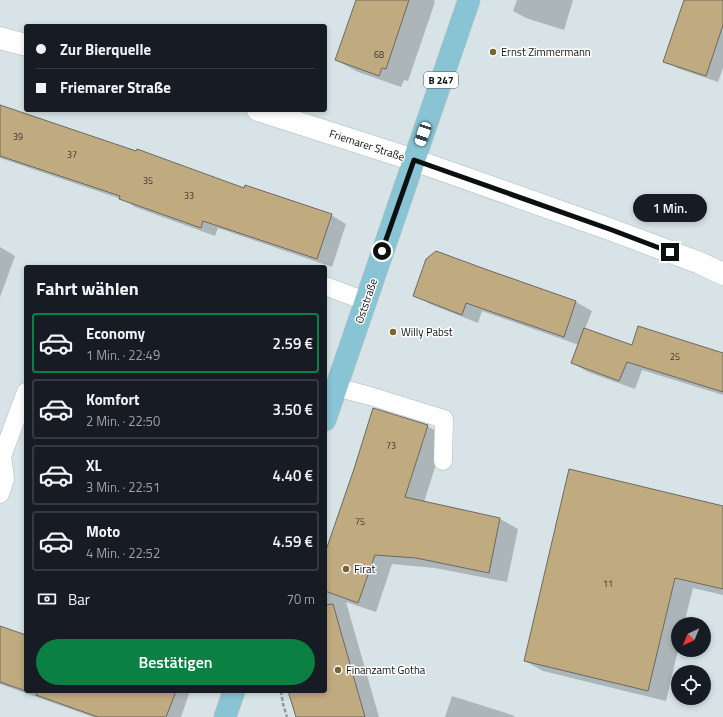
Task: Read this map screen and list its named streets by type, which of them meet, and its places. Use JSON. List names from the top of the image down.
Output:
{
  "streets": {
    "main road": ["B 247", "Oststraße"],
    "street": ["Friemarer Straße"]
  },
  "crossings": [
    ["Friemarer Straße", "Oststraße"]
  ],
  "places": [
    "Ernst Zimmermann",
    "Willy Pabst",
    "Firat",
    "Finanzamt Gotha"
  ],
  "house_numbers": [
    "68",
    "39",
    "37",
    "35",
    "33",
    "25",
    "73",
    "75",
    "11"
  ],
  "north": "bottom left",
  "page": {
    "banner": ["Zur Bierquelle", "Friemarer Straße"],
    "bubble": "1 Min.",
    "heading": "Fahrt wählen",
    "list": [
      {
        "name": "Economy",
        "note": "1 Min. · 22:49",
        "value": "2.59 €"
      },
      {
        "name": "Komfort",
        "note": "2 Min. · 22:50",
        "value": "3.50 €"
      },
      {
        "name": "XL",
        "note": "3 Min. · 22:51",
        "value": "4.40 €"
      },
      {
        "name": "Moto",
        "note": "4 Min. · 22:52",
        "value": "4.59 €"
      }
    ],
    "pay": ["Bar", "70 m"],
    "buttons": "Bestätigen"
  }
}
